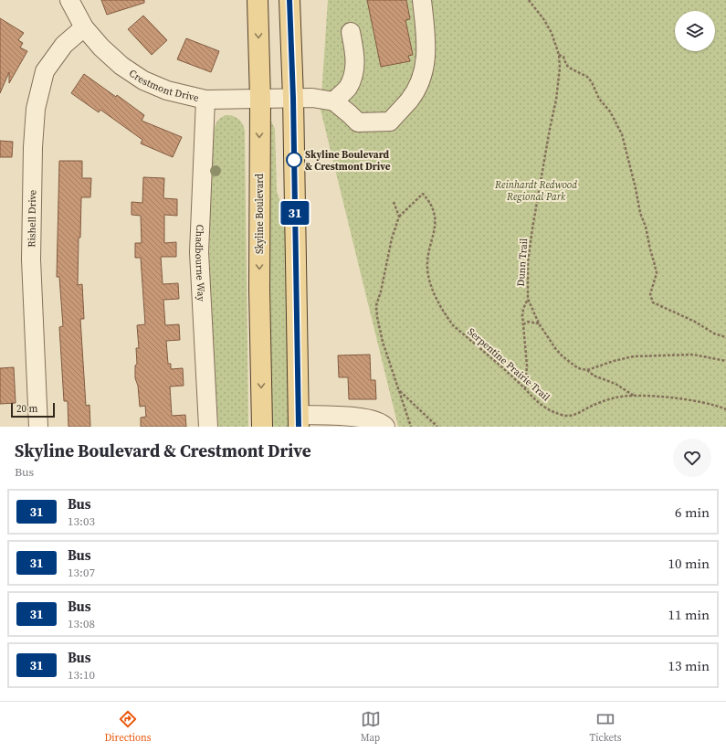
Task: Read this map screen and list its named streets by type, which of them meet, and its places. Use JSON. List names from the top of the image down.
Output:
{
  "streets": {
    "main road": ["Skyline Boulevard"],
    "street": ["Crestmont Drive", "Rishell Drive", "Chadbourne Way"],
    "path": ["Dunn Trail", "Serpentine Prairie Trail"]
  },
  "crossings": [
    ["Crestmont Drive", "Skyline Boulevard"],
    ["Crestmont Drive", "Rishell Drive"],
    ["Crestmont Drive", "Chadbourne Way"],
    ["Dunn Trail", "Serpentine Prairie Trail"]
  ],
  "parks": ["Reinhardt Redwood Regional Park"],
  "places": ["Skyline Boulevard & Crestmont Drive"],
  "lines": ["bus line 31"],
  "scale_bar": "20 m",
  "page": {
    "on_map": "31",
    "scale": "20 m",
    "heading": ["Skyline Boulevard & Crestmont Drive", "Bus"],
    "list": [
      {
        "mark": "31",
        "name": "Bus",
        "note": "13:03",
        "value": "6 min"
      },
      {
        "mark": "31",
        "name": "Bus",
        "note": "13:07",
        "value": "10 min"
      },
      {
        "mark": "31",
        "name": "Bus",
        "note": "13:08",
        "value": "11 min"
      },
      {
        "mark": "31",
        "name": "Bus",
        "note": "13:10",
        "value": "13 min"
      }
    ],
    "tabs": ["Directions", "Map", "Tickets"]
  }
}
